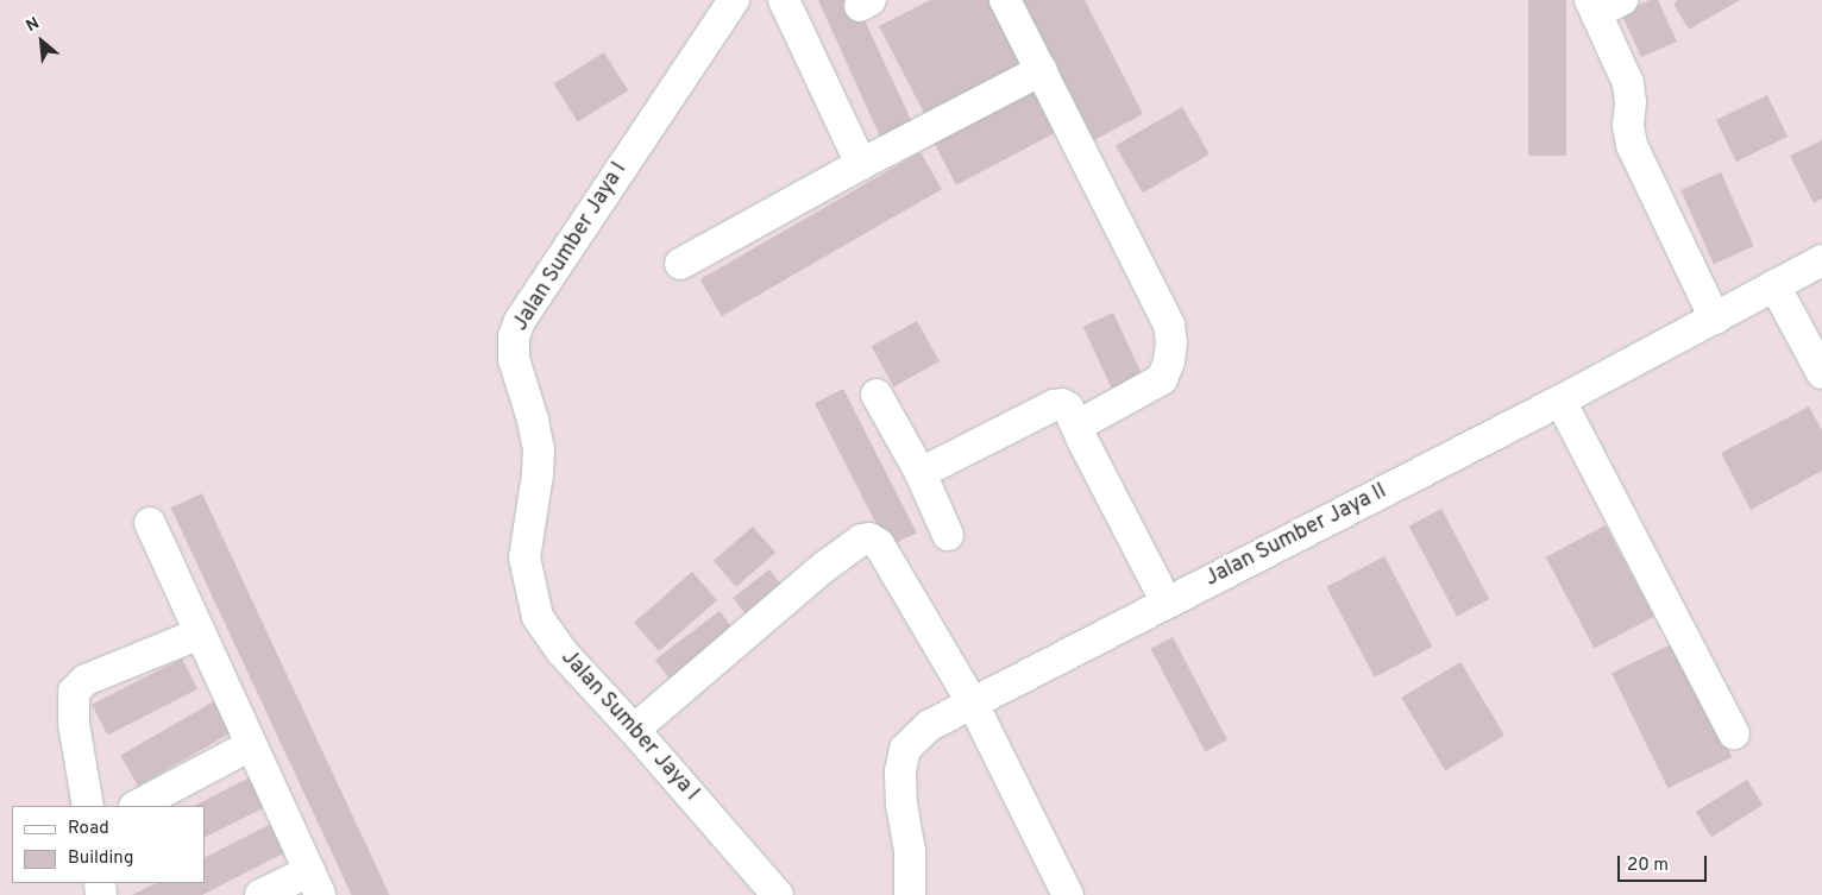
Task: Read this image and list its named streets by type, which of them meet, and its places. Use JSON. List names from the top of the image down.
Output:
{
  "streets": {
    "street": ["Jalan Sumber Jaya I", "Jalan Sumber Jaya II"]
  },
  "legend": ["Road", "Building"],
  "scale_bar": "20 m",
  "north": "top left"
}
